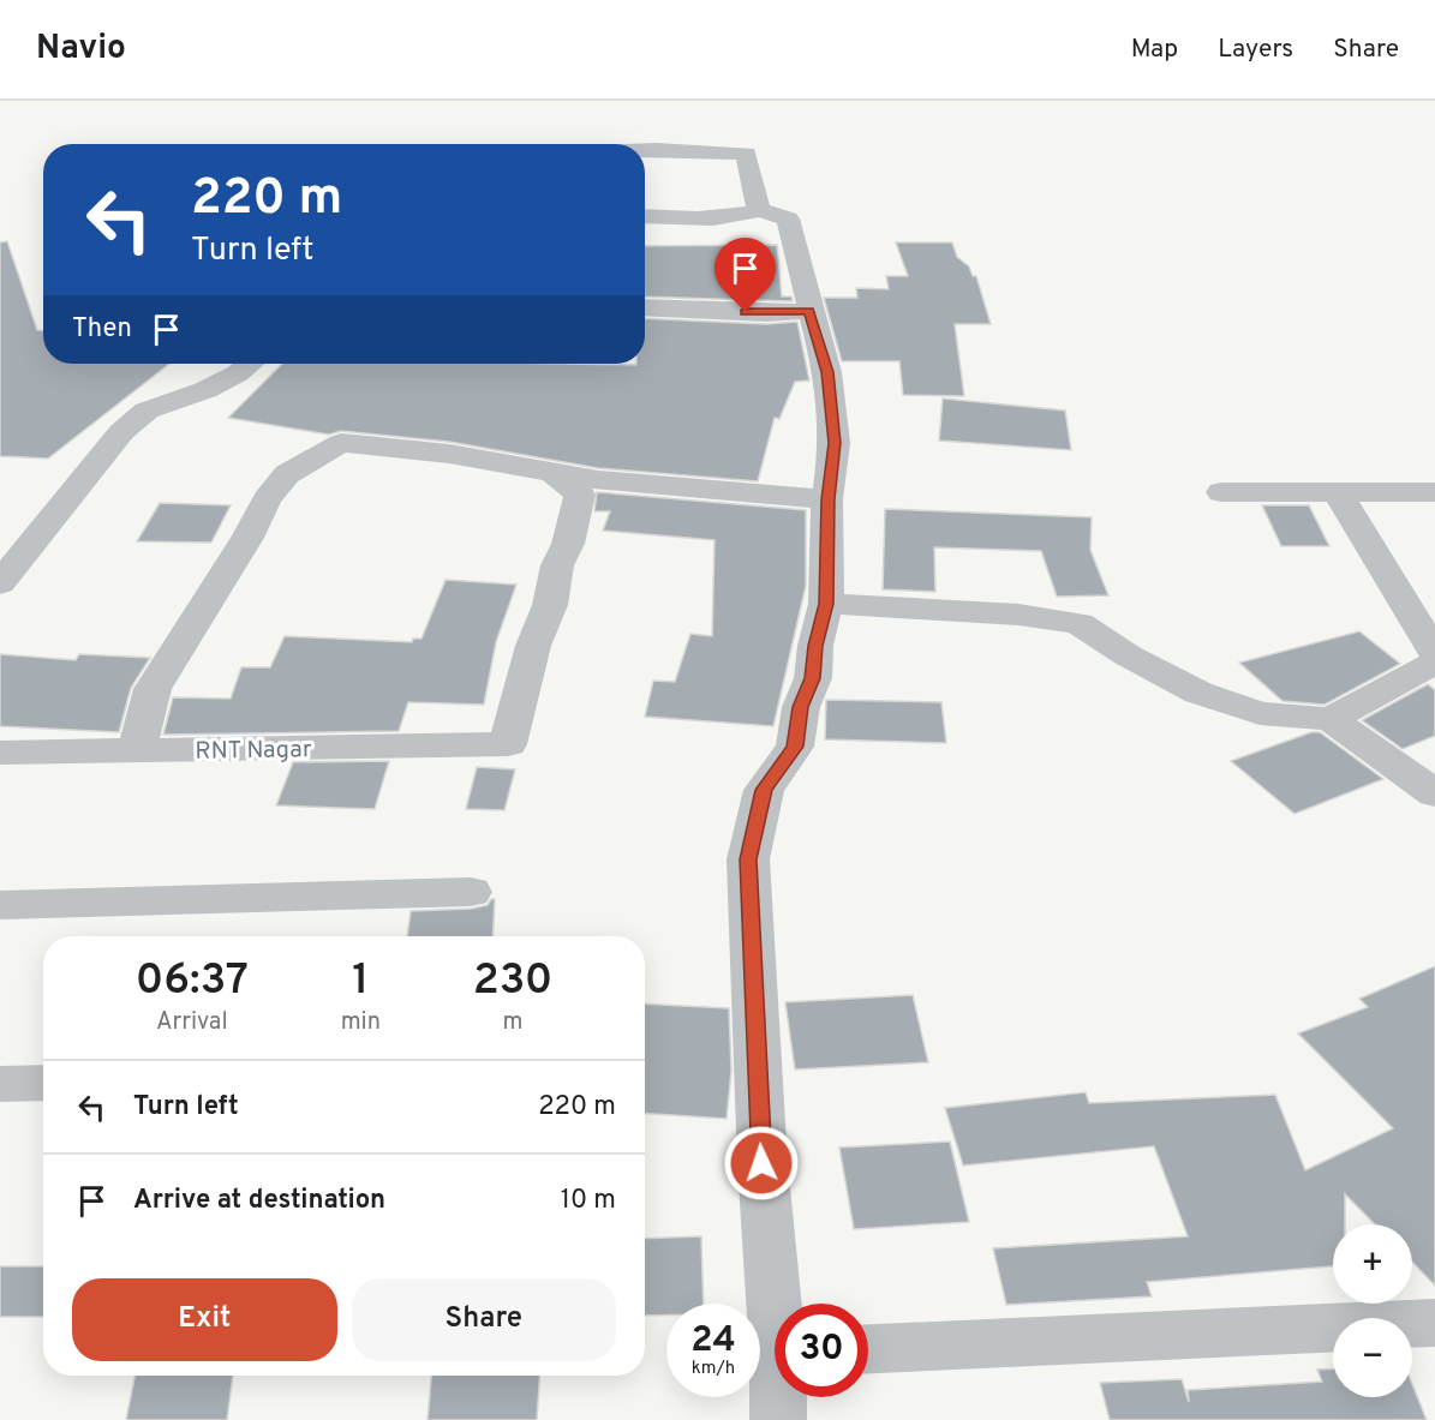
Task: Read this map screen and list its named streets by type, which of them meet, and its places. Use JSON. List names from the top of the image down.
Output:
{
  "streets": {
    "street": ["RNT Nagar"]
  },
  "page": {
    "header": "Navio",
    "nav": ["Map", "Layers", "Share"],
    "turn": ["220 m", "Turn left"],
    "then": "Then",
    "eta": [
      "06:37",
      "Arrival",
      "1",
      "min",
      "230",
      "m"
    ],
    "list": [
      {
        "name": "Turn left",
        "value": "220 m"
      },
      {
        "name": "Arrive at destination",
        "value": "10 m"
      }
    ],
    "map_buttons": ["+", "−"],
    "buttons": ["Exit", "Share"],
    "speed": "24 km/h",
    "limit": "30"
  }
}
